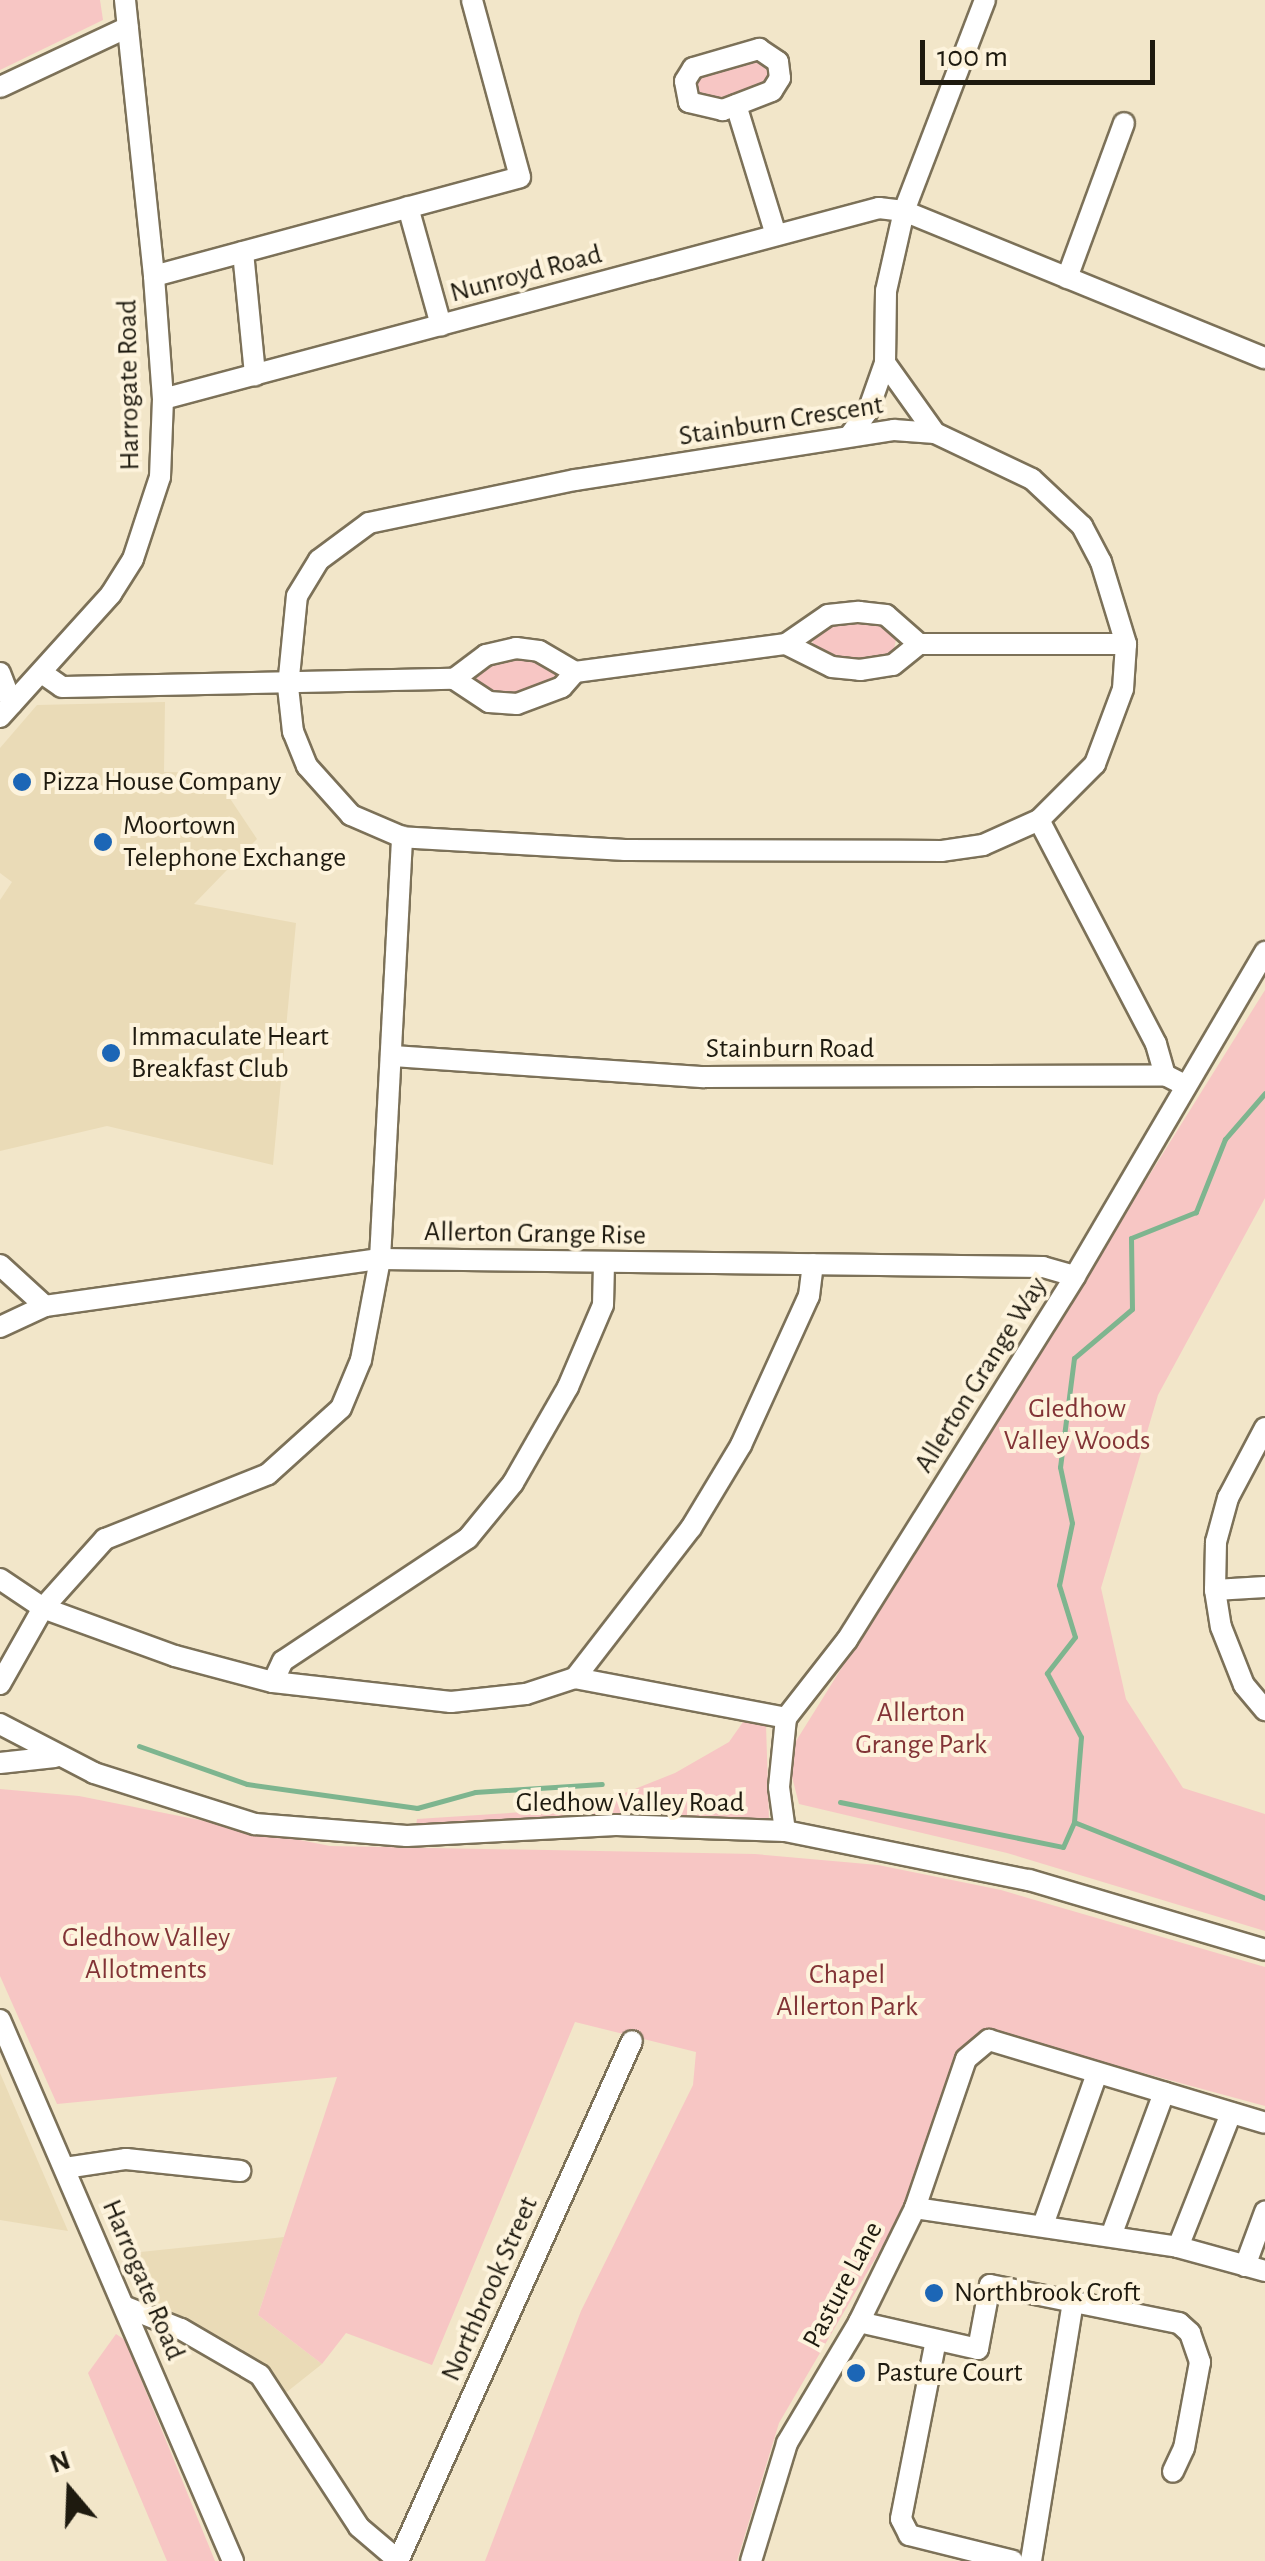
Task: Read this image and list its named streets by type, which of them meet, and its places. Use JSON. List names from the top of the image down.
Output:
{
  "streets": {
    "street": [
      "Nunroyd Road",
      "Harrogate Road",
      "Stainburn Crescent",
      "Stainburn Road",
      "Allerton Grange Rise",
      "Allerton Grange Way",
      "Gledhow Valley Road",
      "Pasture Lane",
      "Northbrook Street"
    ]
  },
  "crossings": [
    ["Nunroyd Road", "Harrogate Road"],
    ["Stainburn Road", "Allerton Grange Way"],
    ["Allerton Grange Rise", "Allerton Grange Way"]
  ],
  "parks": [
    "Gledhow Valley Woods",
    "Allerton Grange Park",
    "Gledhow Valley Allotments",
    "Chapel Allerton Park"
  ],
  "places": [
    "Pizza House Company",
    "Moortown Telephone Exchange",
    "Immaculate Heart Breakfast Club",
    "Northbrook Croft",
    "Pasture Court"
  ],
  "scale_bar": "100 m",
  "north": "top"
}
